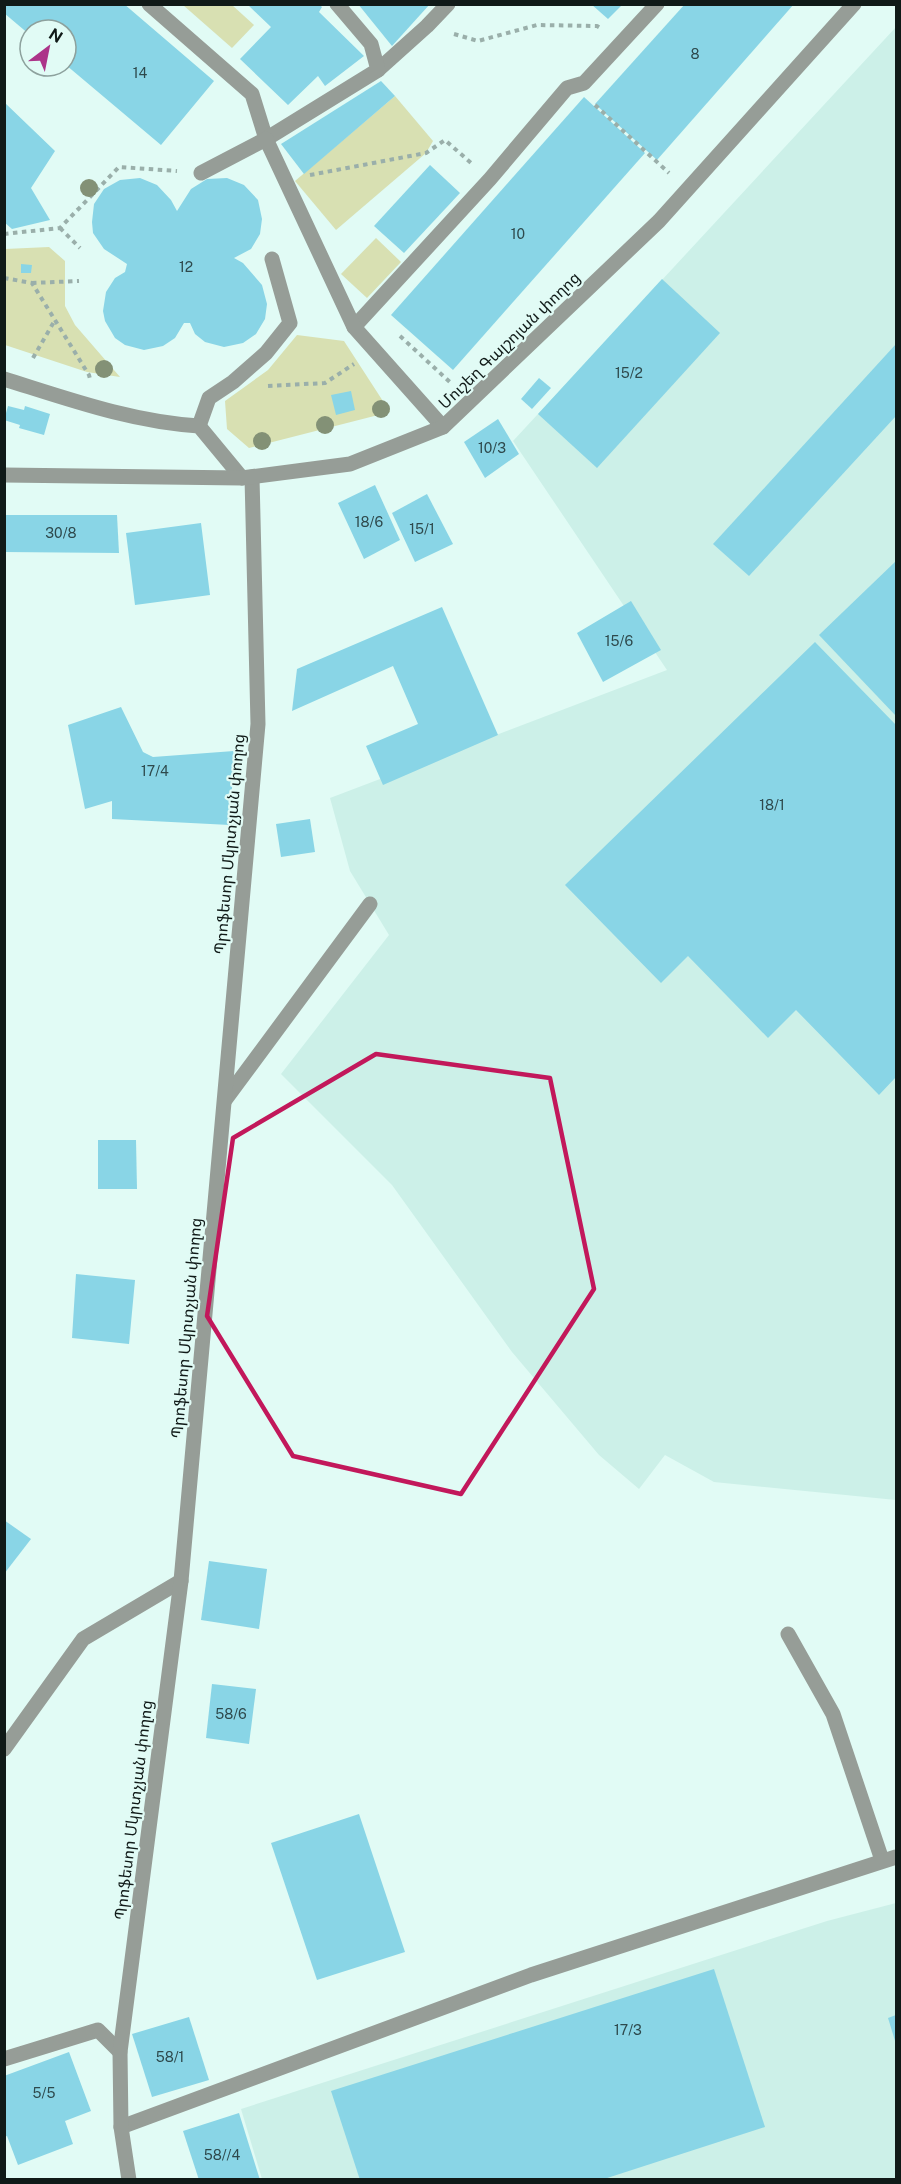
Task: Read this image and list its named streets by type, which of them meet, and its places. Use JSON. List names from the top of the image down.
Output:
{
  "streets": {
    "street": ["Մուշեղ Գալշոյան փողոց", "Պրոֆեսոր Մկրտչյան փողոց"]
  },
  "crossings": [
    ["Մուշեղ Գալշոյան փողոց", "Պրոֆեսոր Մկրտչյան փողոց"]
  ],
  "house_numbers": [
    "8",
    "14",
    "10",
    "12",
    "15/2",
    "10/3",
    "18/6",
    "15/1",
    "30/8",
    "15/6",
    "17/4",
    "18/1",
    "58/6",
    "17/3",
    "58/1",
    "5/5",
    "58//4"
  ],
  "north": "top right"
}
